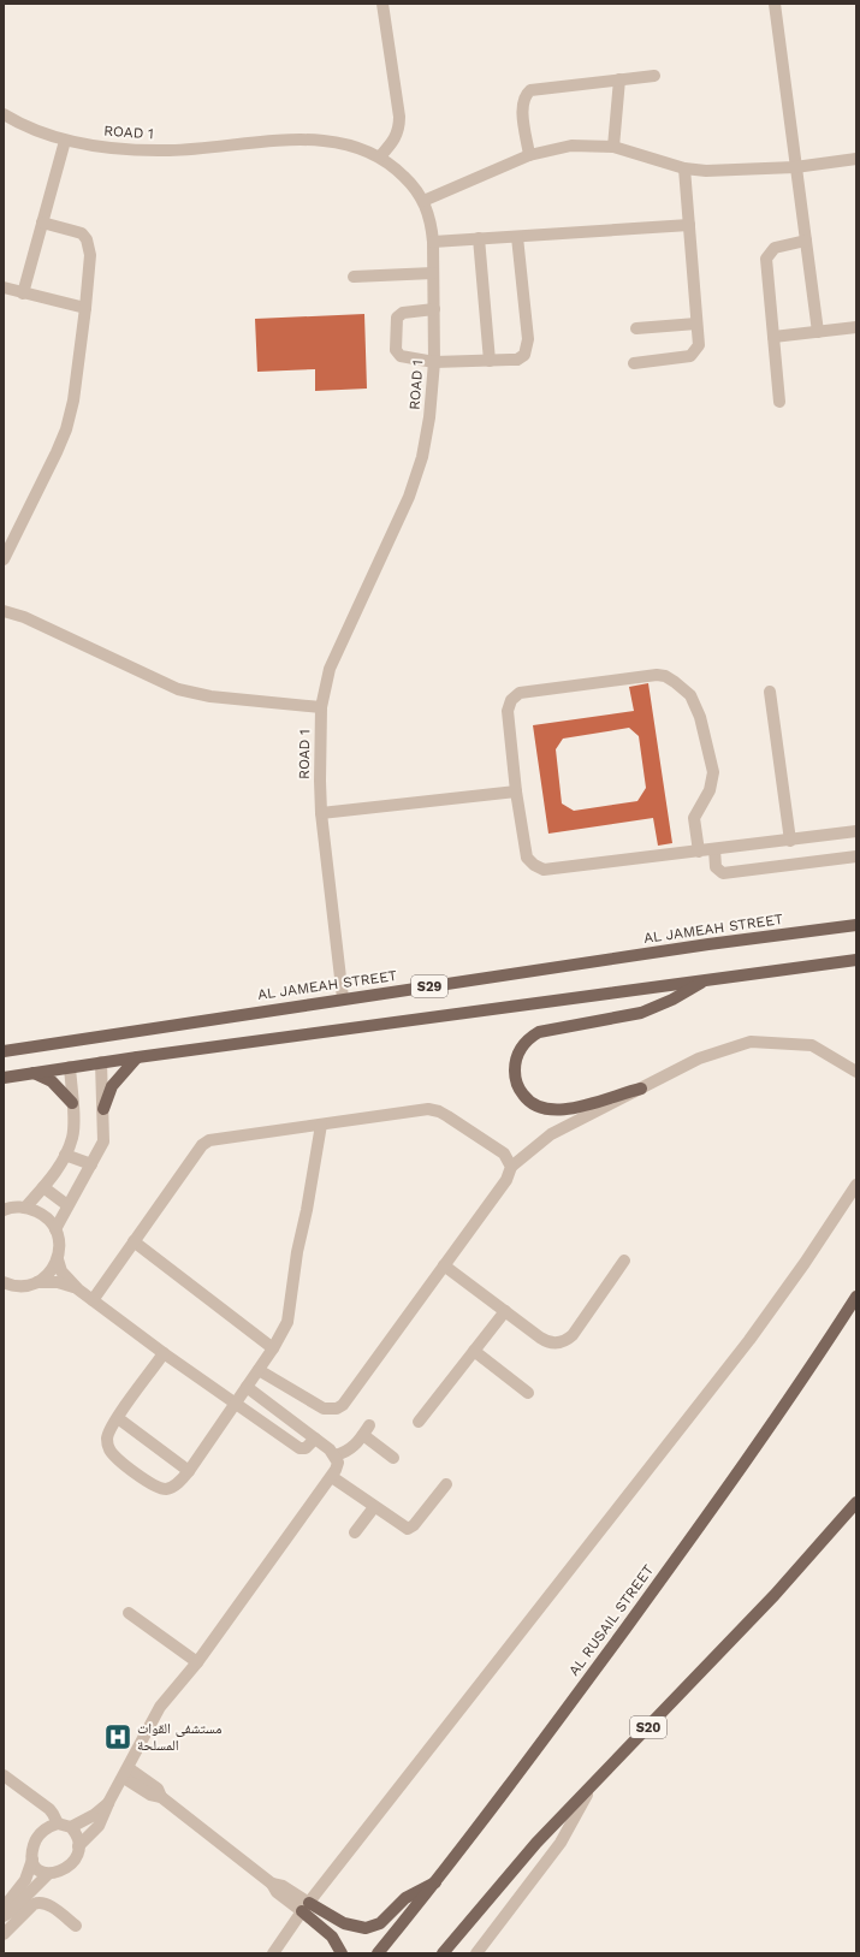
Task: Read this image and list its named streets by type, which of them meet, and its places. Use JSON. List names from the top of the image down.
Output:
{
  "streets": {
    "main road": [
      "AL JAMEAH STREET",
      "S29",
      "AL RUSAIL STREET",
      "S20"
    ],
    "street": ["ROAD 1"]
  },
  "crossings": [
    ["ROAD 1", "AL JAMEAH STREET"]
  ],
  "places": {
    "hospital": ["مستشفى القوات المسلحة"]
  }
}
